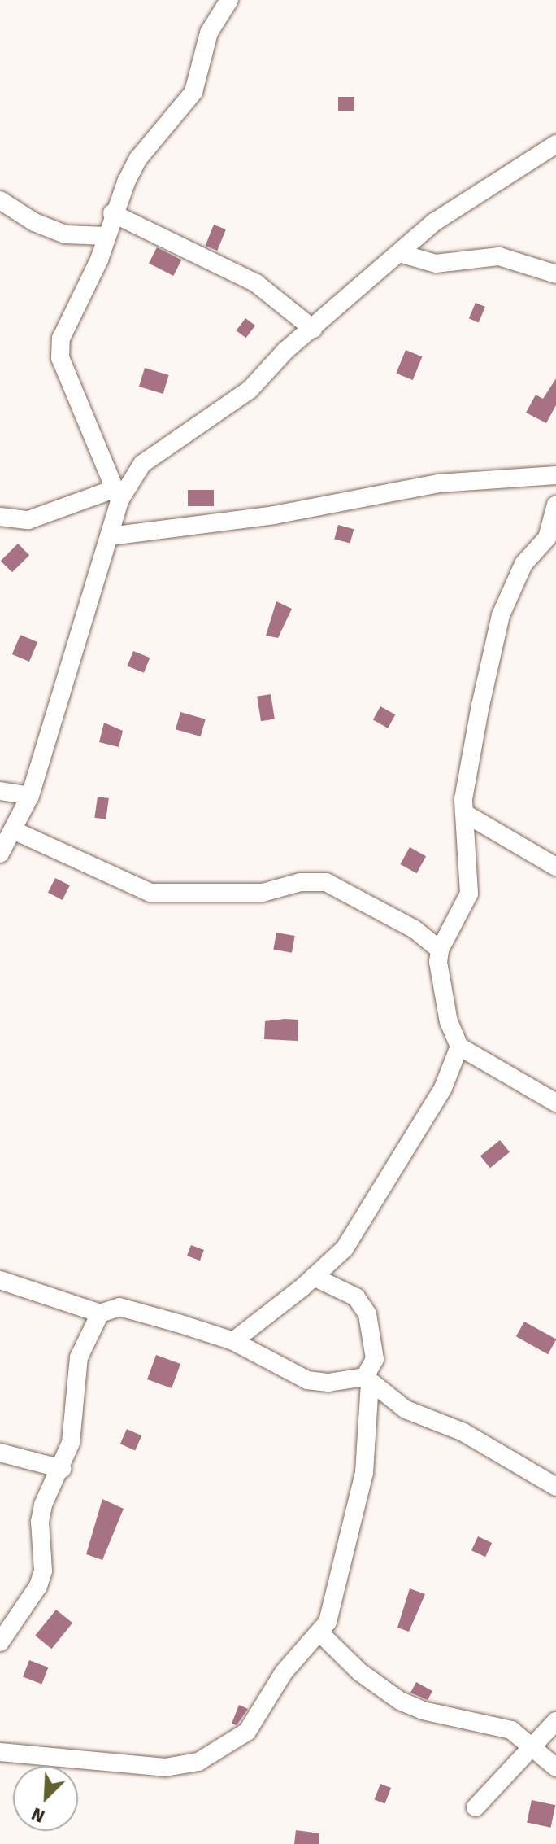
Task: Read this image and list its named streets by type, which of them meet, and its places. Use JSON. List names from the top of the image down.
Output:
{
  "north": "bottom left"
}
